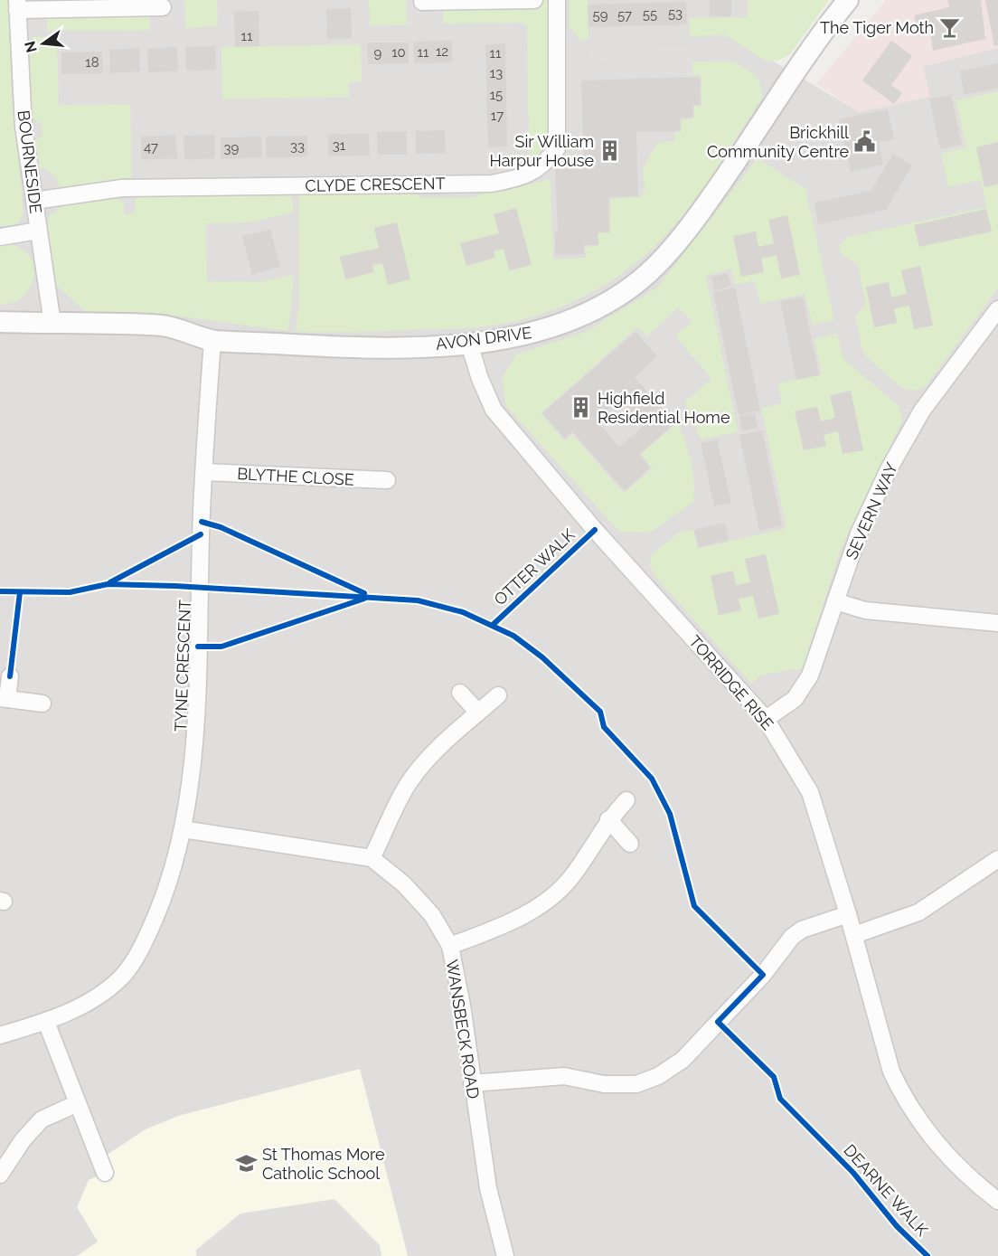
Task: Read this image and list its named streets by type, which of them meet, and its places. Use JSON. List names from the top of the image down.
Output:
{
  "streets": {
    "street": [
      "BOURNESIDE",
      "CLYDE CRESCENT",
      "AVON DRIVE",
      "BLYTHE CLOSE",
      "SEVERN WAY",
      "TYNE CRESCENT",
      "TORRIDGE RISE",
      "WANSBECK ROAD"
    ],
    "cycle path": ["OTTER WALK", "DEARNE WALK"]
  },
  "crossings": [
    ["BOURNESIDE", "CLYDE CRESCENT"],
    ["BOURNESIDE", "AVON DRIVE"],
    ["AVON DRIVE", "TYNE CRESCENT"],
    ["AVON DRIVE", "TORRIDGE RISE"],
    ["BLYTHE CLOSE", "TYNE CRESCENT"],
    ["SEVERN WAY", "TORRIDGE RISE"]
  ],
  "places": {
    "bar": ["The Tiger Moth"],
    "public building": ["Brickhill Community Centre"],
    "building": ["Sir William Harpur House", "Highfield Residential Home"],
    "school or university": ["St Thomas More Catholic School"]
  },
  "house_numbers": [
    "53",
    "55",
    "59",
    "57",
    "11",
    "12",
    "10",
    "11",
    "9",
    "11",
    "18",
    "13",
    "15",
    "17",
    "31",
    "33",
    "47",
    "39"
  ],
  "north": "left"
}
